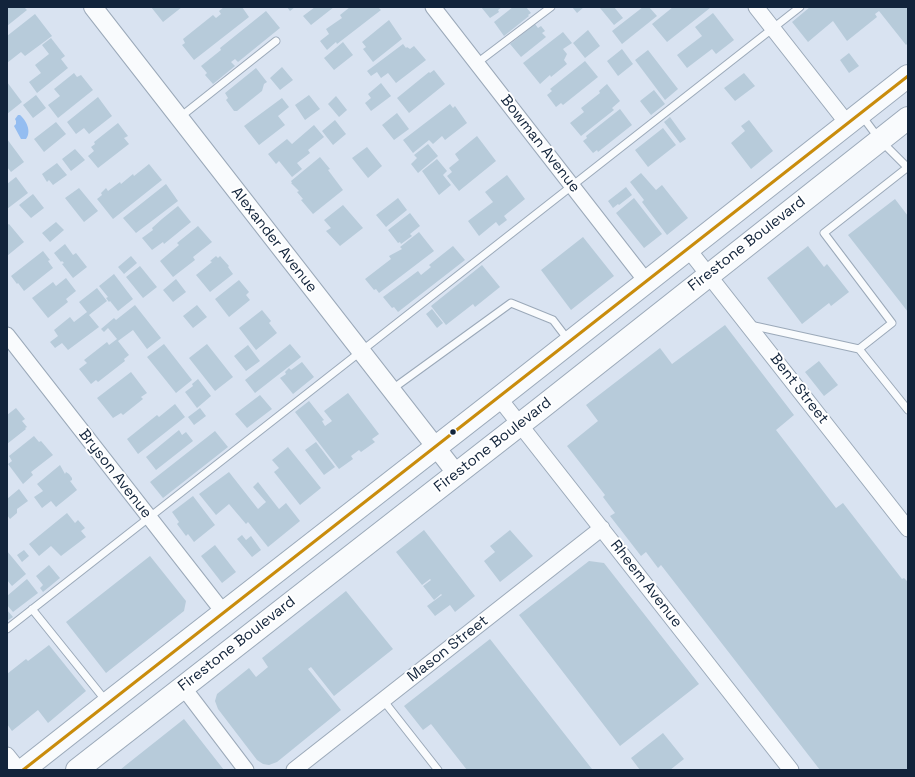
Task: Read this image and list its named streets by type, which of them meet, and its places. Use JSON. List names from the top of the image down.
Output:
{
  "streets": {
    "main road": ["Firestone Boulevard"],
    "street": [
      "Bowman Avenue",
      "Alexander Avenue",
      "Bent Street",
      "Bryson Avenue",
      "Rheem Avenue",
      "Mason Street"
    ]
  },
  "crossings": [
    ["Alexander Avenue", "Firestone Boulevard"],
    ["Firestone Boulevard", "Bent Street"],
    ["Firestone Boulevard", "Rheem Avenue"],
    ["Rheem Avenue", "Mason Street"]
  ]
}
